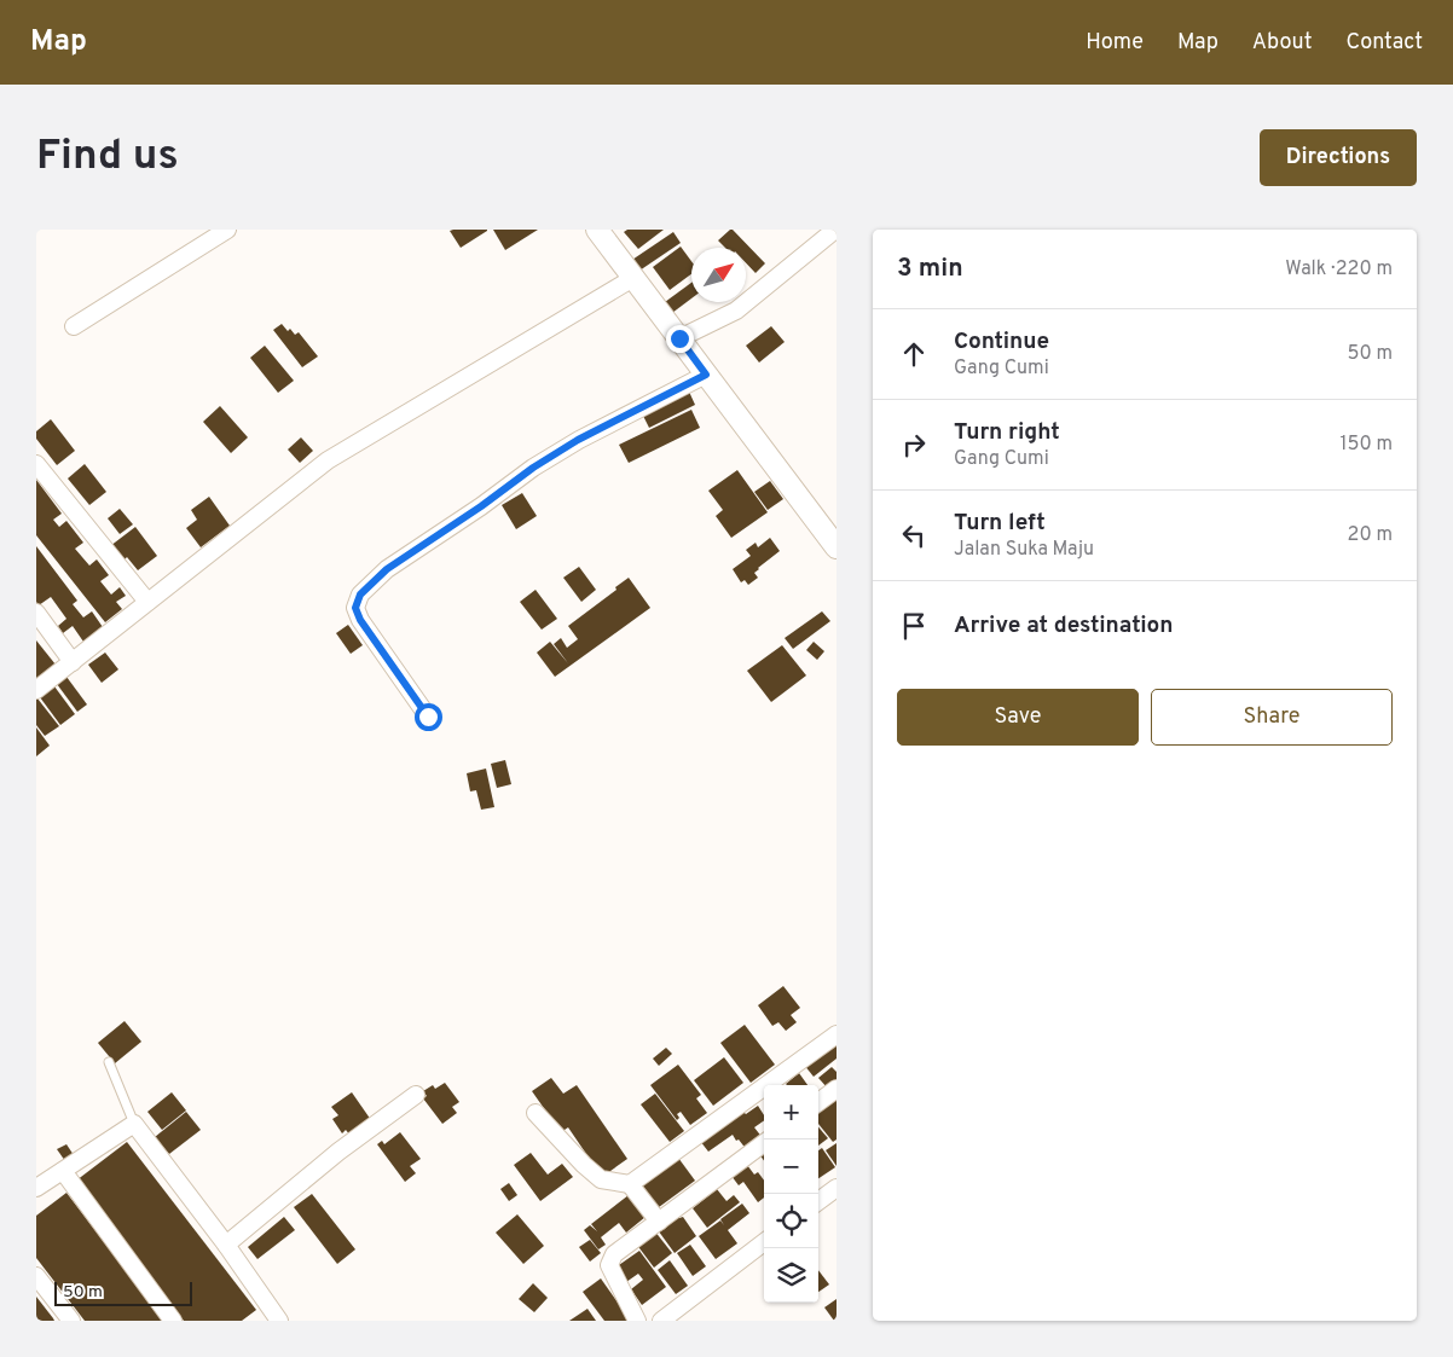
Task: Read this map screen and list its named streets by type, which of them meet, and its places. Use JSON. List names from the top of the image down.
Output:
{
  "scale_bar": "50 m",
  "north": "top right",
  "page": {
    "header": "Map",
    "nav": [
      "Home",
      "Map",
      "About",
      "Contact"
    ],
    "buttons": [
      "Directions",
      ["Save", "Share"]
    ],
    "title": "Find us",
    "heading": ["3 min", "Walk · 220 m"],
    "list": [
      ["Continue", "Gang Cumi", "50 m"],
      ["Turn right", "Gang Cumi", "150 m"],
      ["Turn left", "Jalan Suka Maju", "20 m"],
      "Arrive at destination"
    ],
    "map_buttons": ["+", "−"],
    "scale": "50 m"
  }
}
